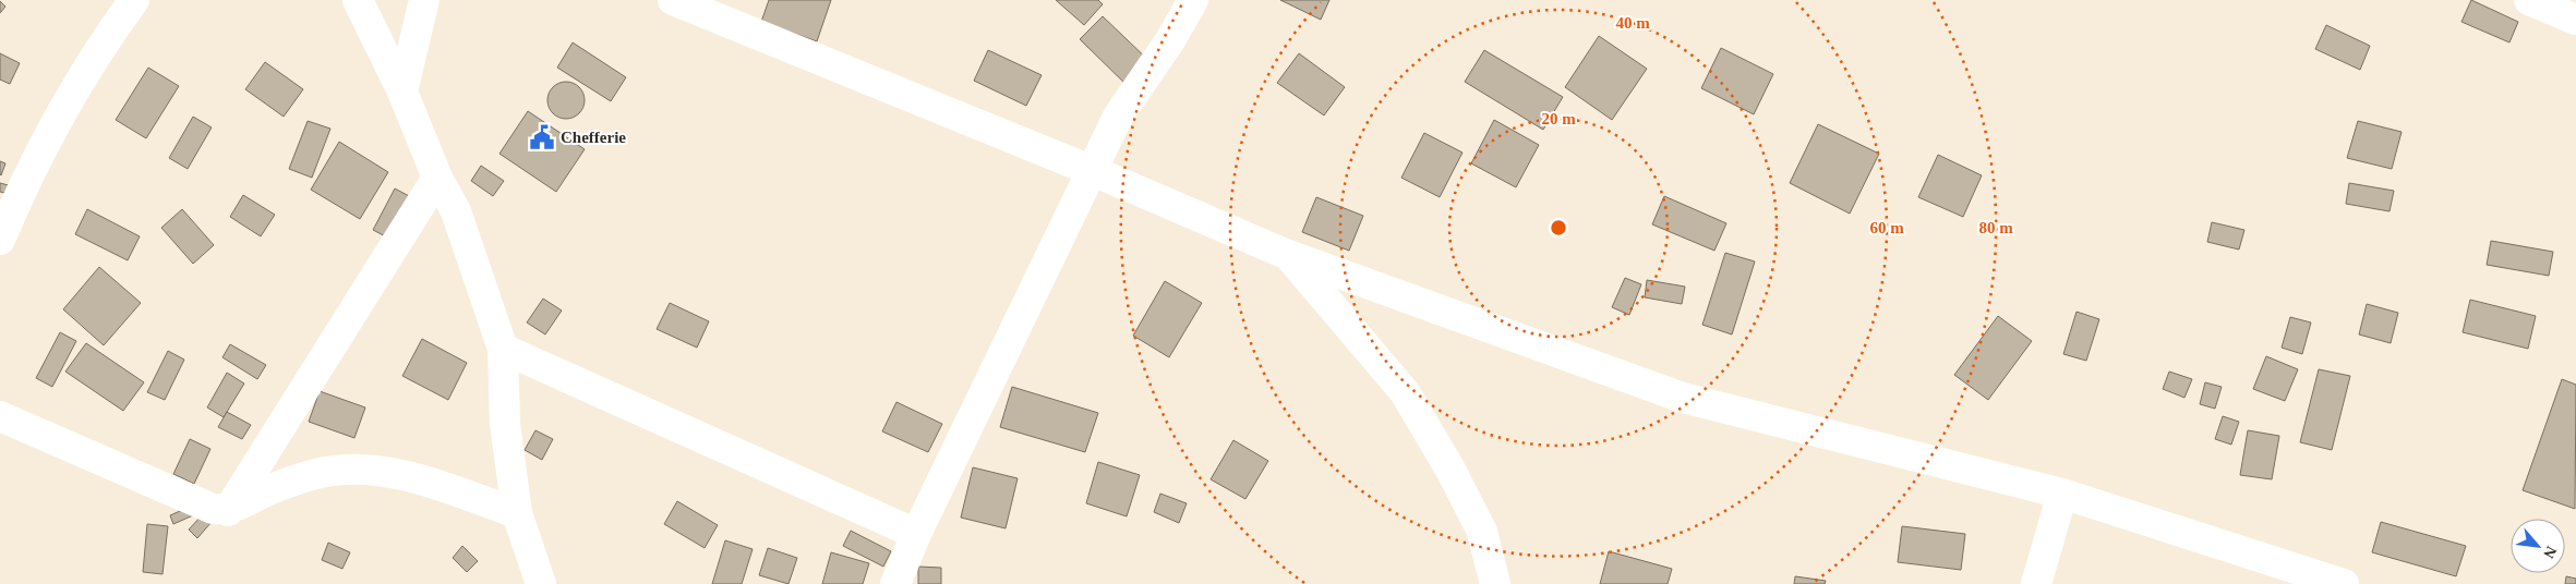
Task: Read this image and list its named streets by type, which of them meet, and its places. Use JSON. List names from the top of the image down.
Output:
{
  "places": {
    "public building": ["Chefferie"]
  },
  "north": "bottom right",
  "rings": [
    "40 m",
    "20 m",
    "60 m",
    "80 m"
  ]
}
